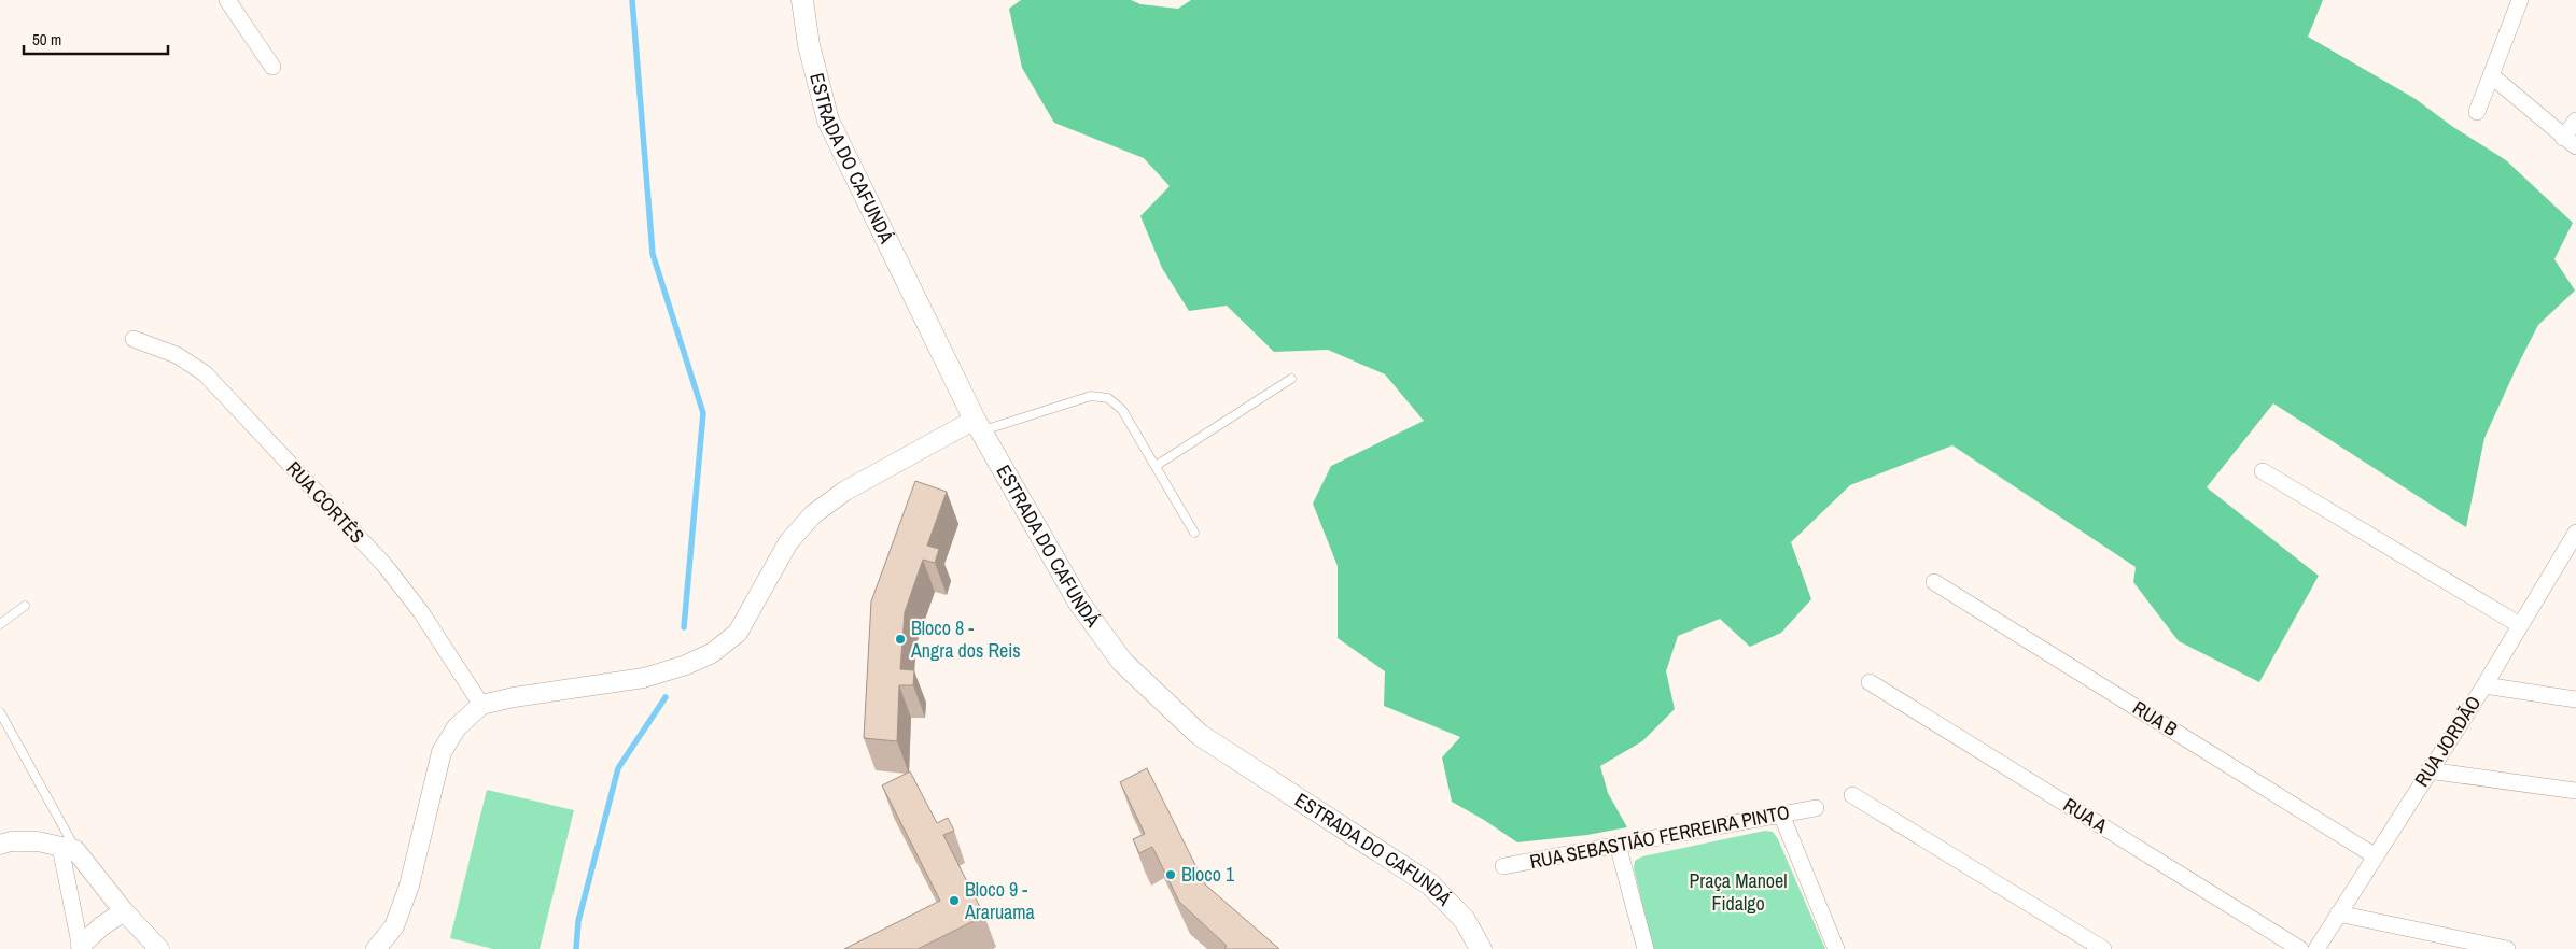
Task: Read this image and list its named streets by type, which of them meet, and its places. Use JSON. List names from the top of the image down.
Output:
{
  "streets": {
    "main road": ["ESTRADA DO CAFUNDÁ"],
    "street": [
      "RUA CORTÊS",
      "RUA B",
      "RUA JORDÃO",
      "RUA A",
      "RUA SEBASTIÃO FERREIRA PINTO"
    ]
  },
  "crossings": [
    ["RUA B", "RUA JORDÃO"]
  ],
  "parks": ["Praça Manoel Fidalgo"],
  "places": ["Bloco 8 - Angra dos Reis", "Bloco 1", "Bloco 9 - Araruama"],
  "scale_bar": "50 m"
}
